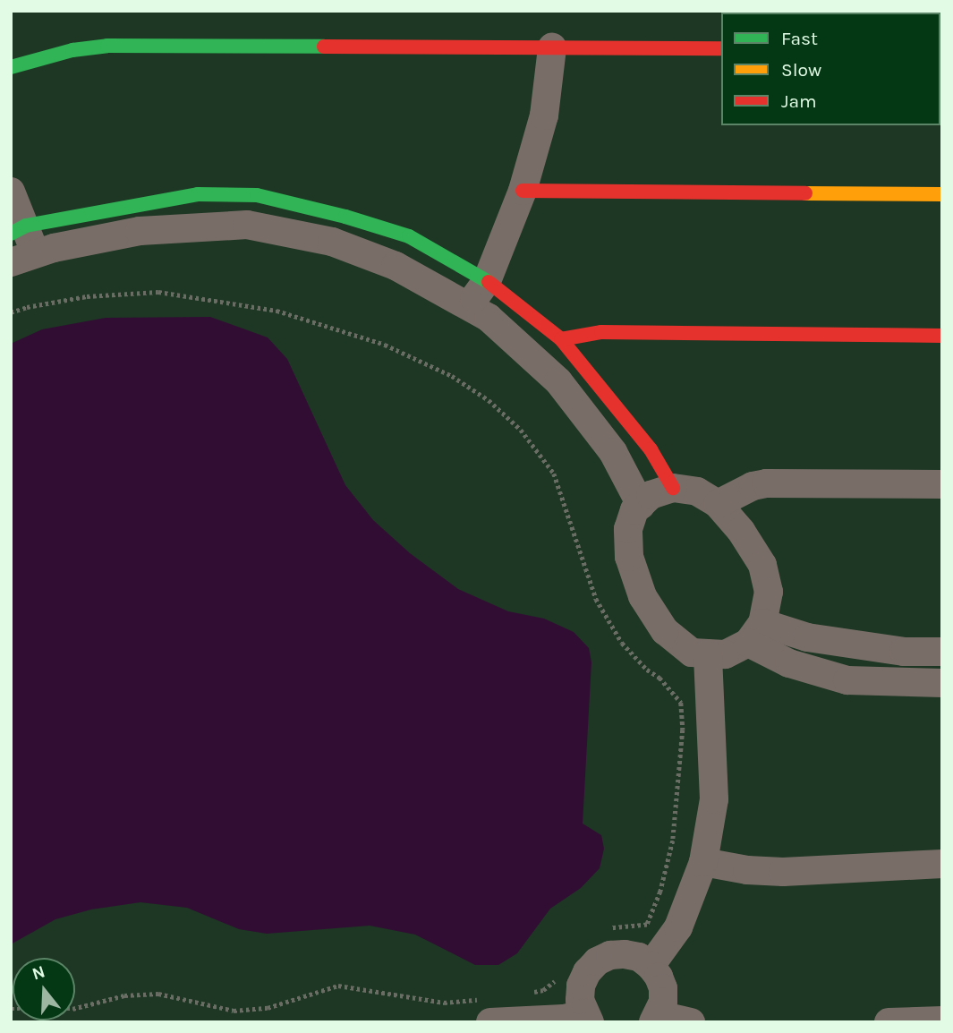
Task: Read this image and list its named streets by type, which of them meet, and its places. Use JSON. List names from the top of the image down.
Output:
{
  "legend": ["Fast", "Slow", "Jam"],
  "north": "top"
}
